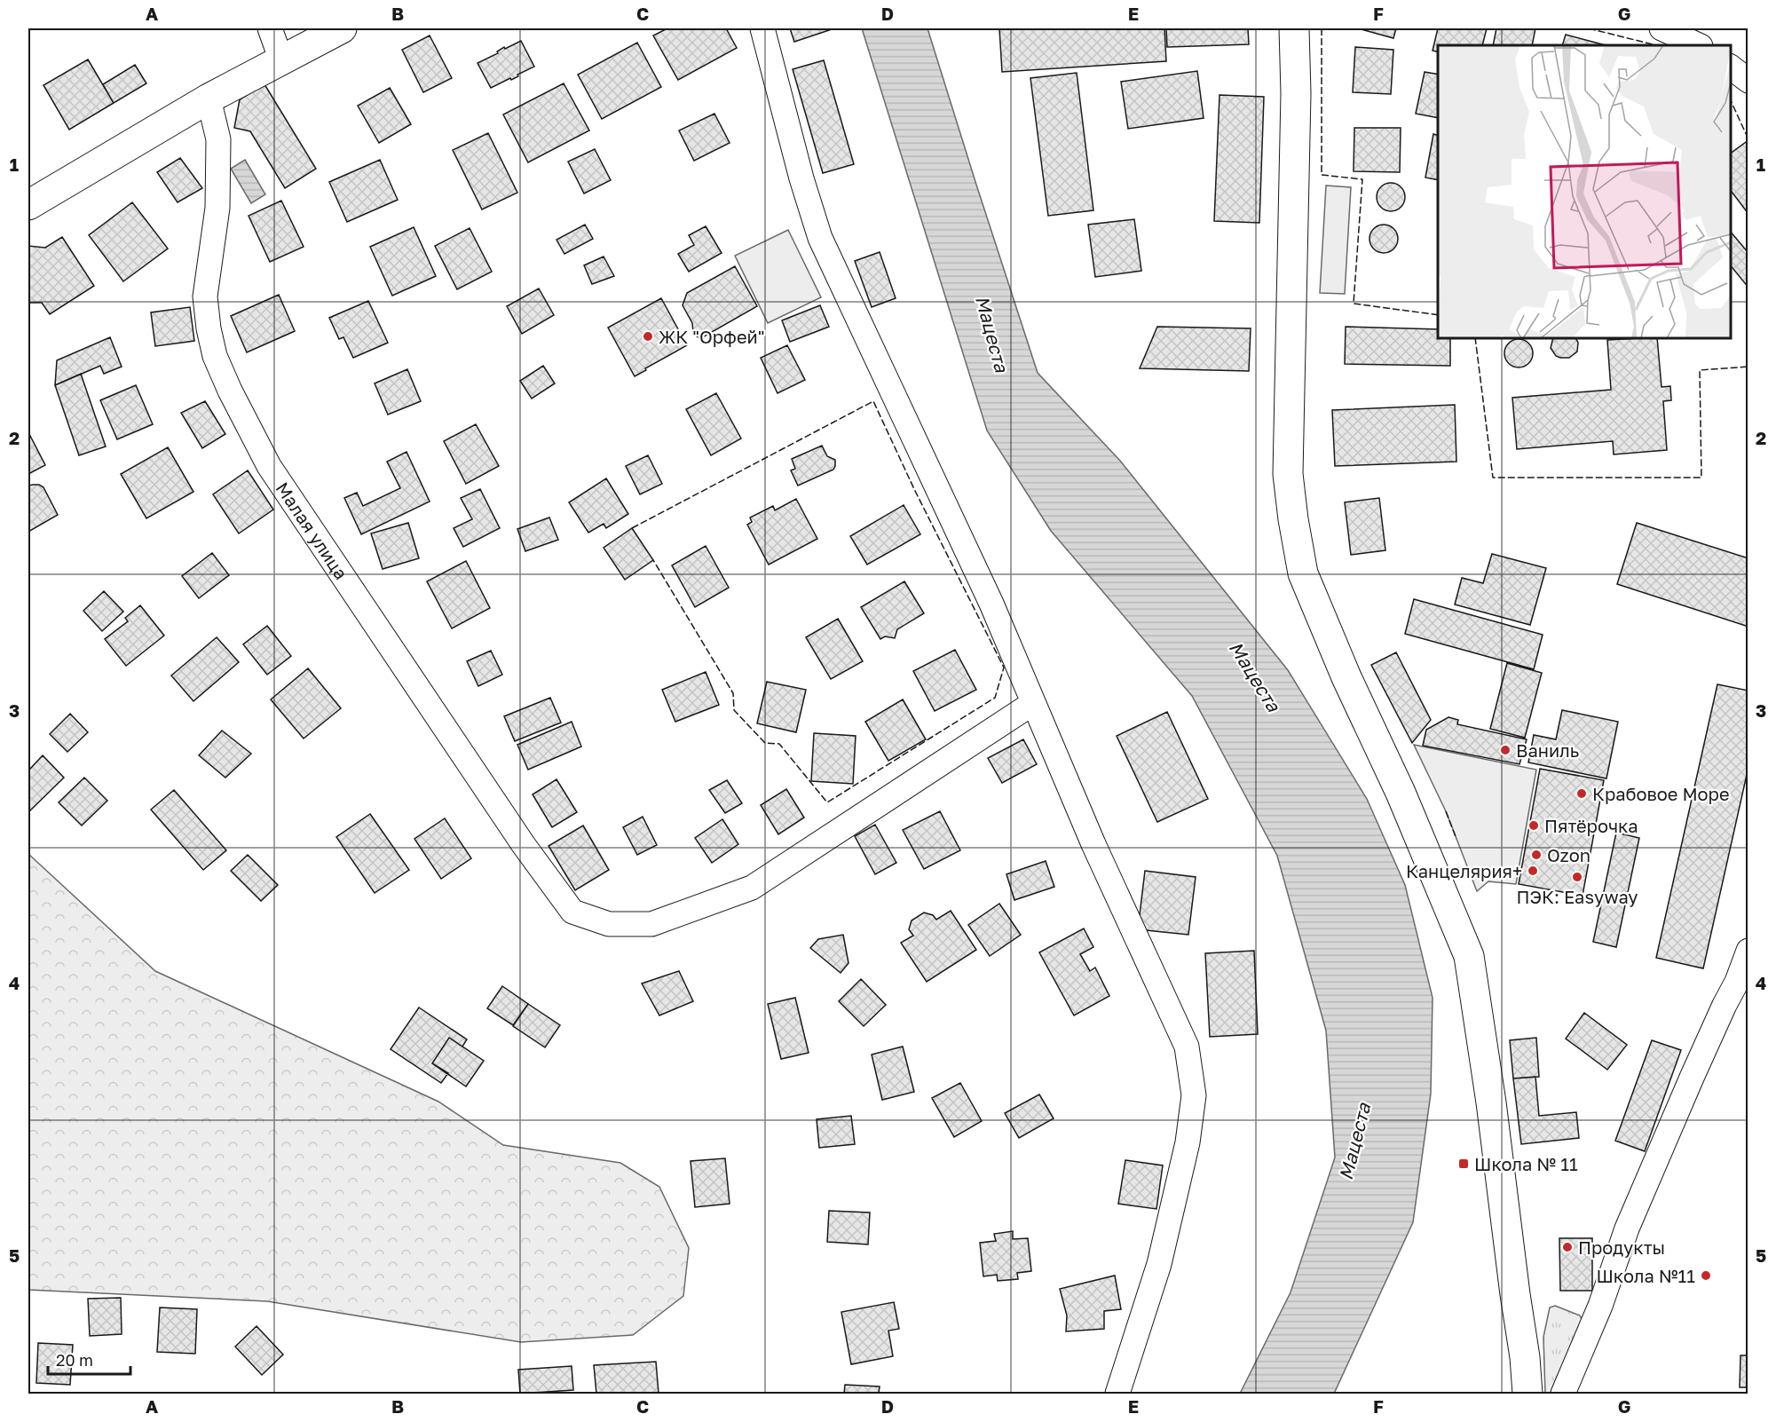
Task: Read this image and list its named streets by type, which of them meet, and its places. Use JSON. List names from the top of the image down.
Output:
{
  "streets": {
    "street": ["Малая улица"]
  },
  "water": ["Мацеста"],
  "places": {
    "other": [
      "ЖК \"Орфей\"",
      "Ваниль",
      "Крабовое Море",
      "Пятёрочка",
      "Ozon",
      "Канцелярия+",
      "ПЭК: Easyway",
      "Продукты",
      "Школа №11"
    ],
    "transit": ["Школа № 11"]
  },
  "scale_bar": "20 m",
  "grid": {
    "columns": [
      "A",
      "B",
      "C",
      "D",
      "E",
      "F",
      "G"
    ],
    "rows": [
      "1",
      "2",
      "3",
      "4",
      "5"
    ]
  }
}
